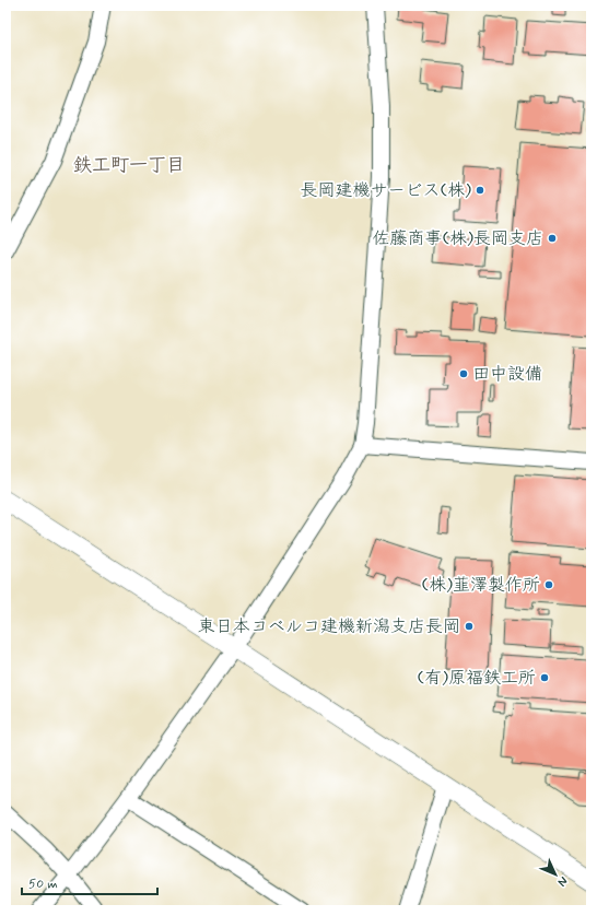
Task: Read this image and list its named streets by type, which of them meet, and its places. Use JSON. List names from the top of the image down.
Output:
{
  "districts": ["鉄工町一丁目"],
  "places": [
    "長岡建機サービス(株)",
    "佐藤商事(株)長岡支店",
    "田中設備",
    "(株)韮澤製作所",
    "東日本コベルコ建機新潟支店長岡",
    "(有)原福鉄工所"
  ],
  "scale_bar": "50 m",
  "north": "bottom right"
}
